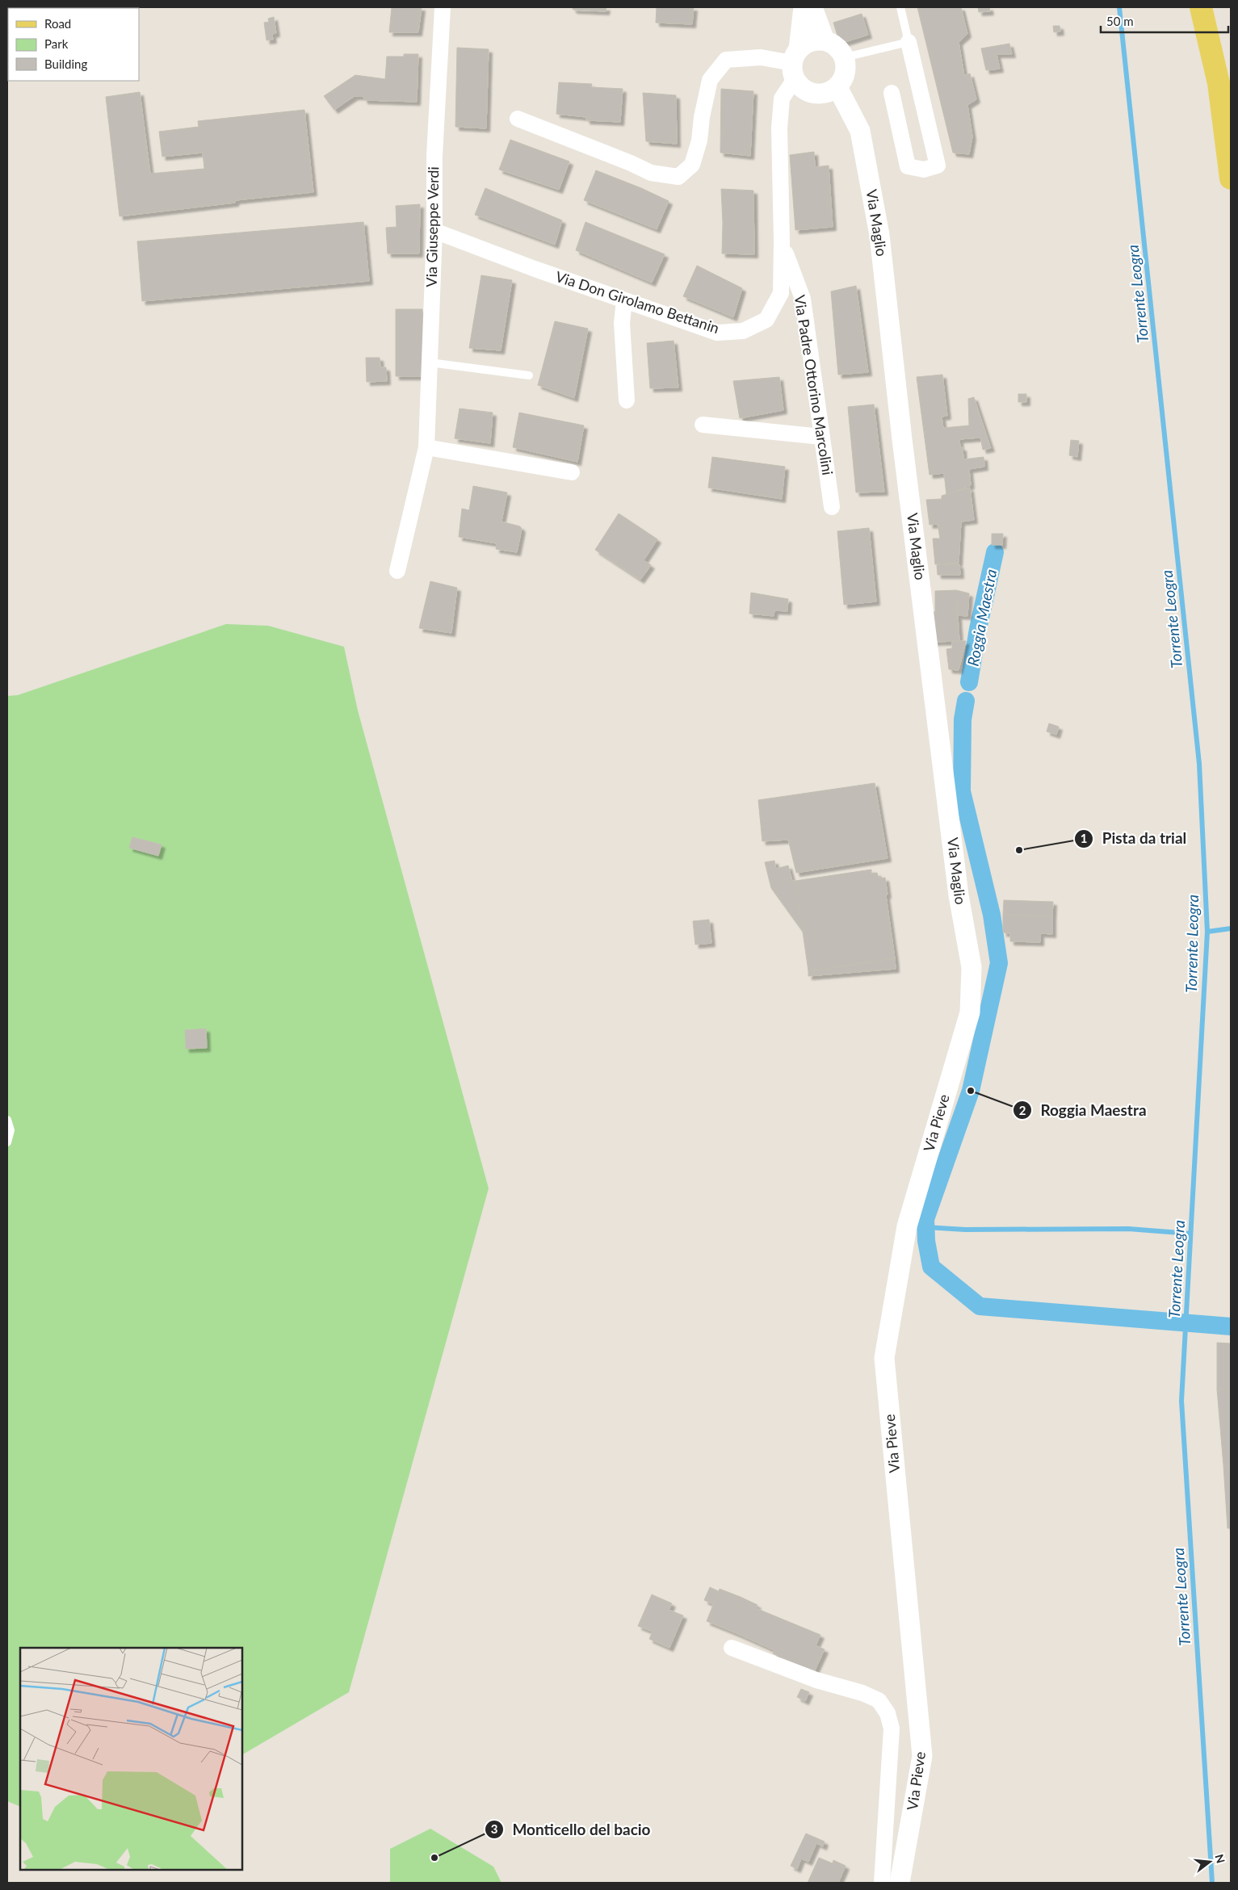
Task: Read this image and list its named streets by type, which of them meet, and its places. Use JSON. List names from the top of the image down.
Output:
{
  "streets": {
    "street": [
      "Via Maglio",
      "Via Giuseppe Verdi",
      "Via Don Girolamo Bettanin",
      "Via Padre Ottorino Marcolini",
      "Via Pieve"
    ]
  },
  "crossings": [
    ["Via Maglio", "Via Don Girolamo Bettanin"],
    ["Via Maglio", "Via Pieve"],
    ["Via Giuseppe Verdi", "Via Don Girolamo Bettanin"],
    ["Via Don Girolamo Bettanin", "Via Padre Ottorino Marcolini"]
  ],
  "water": ["Torrente Leogra", "Roggia Maestra"],
  "places": ["Pista da trial", "Roggia Maestra", "Monticello del bacio"],
  "legend": ["Road", "Park", "Building"],
  "scale_bar": "50 m",
  "north": "right"
}
